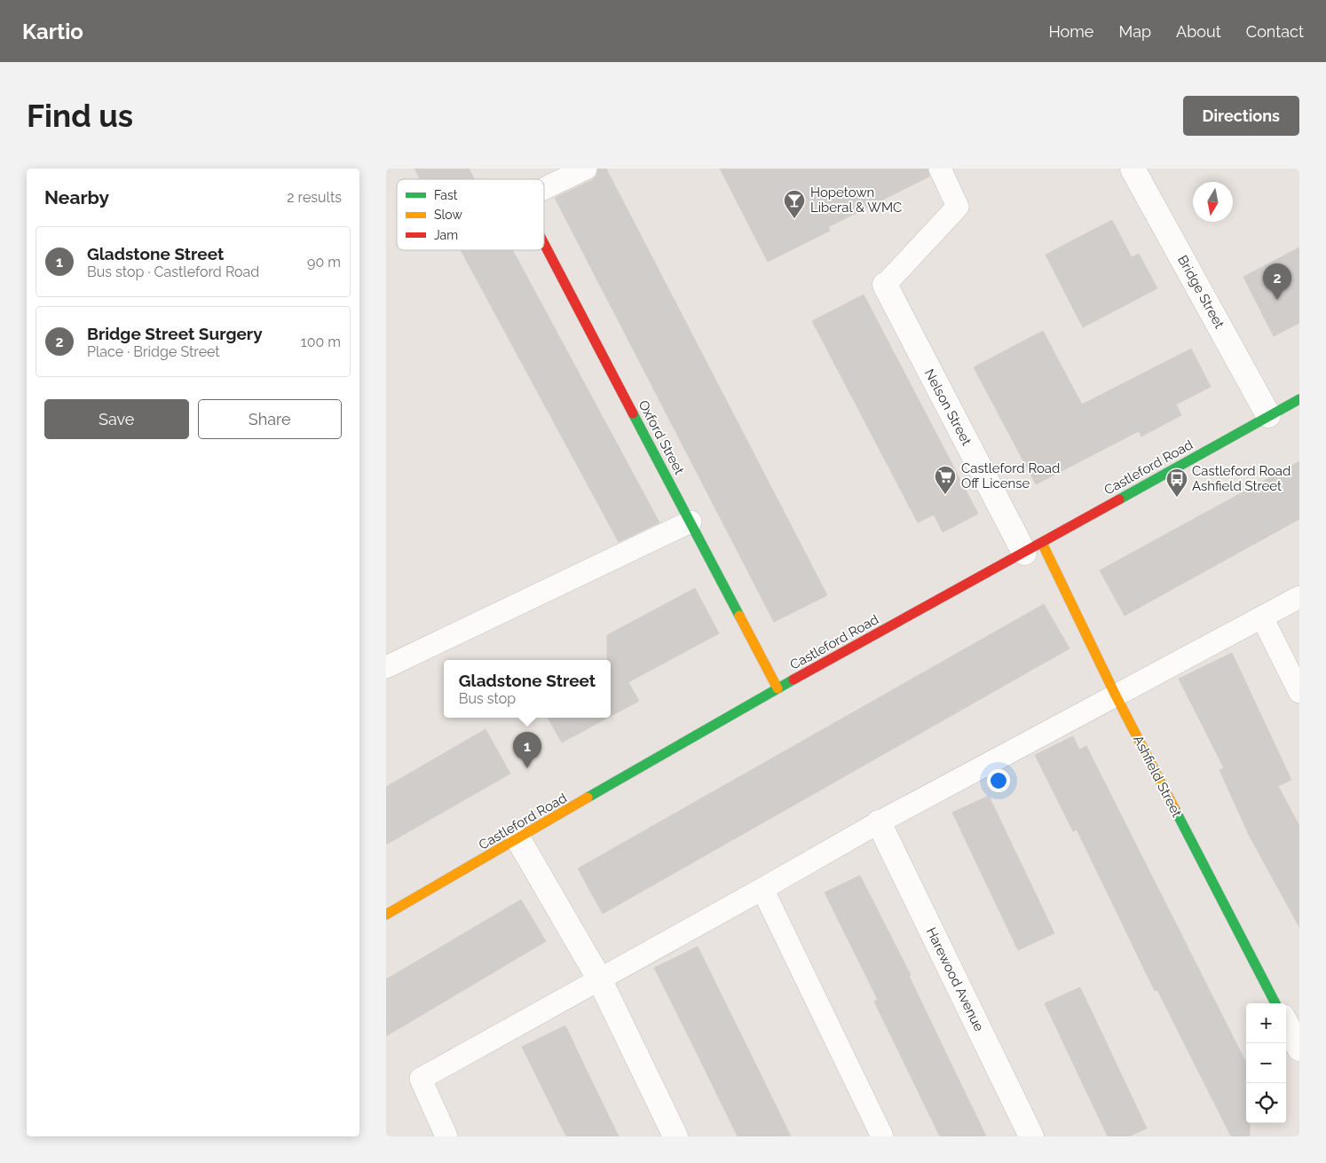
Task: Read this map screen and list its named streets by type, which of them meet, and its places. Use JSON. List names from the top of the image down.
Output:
{
  "streets": {
    "street": [
      "Bridge Street",
      "Nelson Street",
      "Oxford Street",
      "Castleford Road",
      "Ashfield Street",
      "Harewood Avenue"
    ]
  },
  "crossings": [
    ["Bridge Street", "Castleford Road"],
    ["Nelson Street", "Castleford Road"],
    ["Nelson Street", "Ashfield Street"],
    ["Oxford Street", "Castleford Road"],
    ["Castleford Road", "Ashfield Street"]
  ],
  "places": {
    "bar": ["Hopetown Liberal & WMC"],
    "supermarket": ["Castleford Road Off License"],
    "bus stop": ["Castleford Road Ashfield Street"]
  },
  "legend": ["Fast", "Slow", "Jam"],
  "north": "bottom",
  "page": {
    "header": "Kartio",
    "nav": [
      "Home",
      "Map",
      "About",
      "Contact"
    ],
    "buttons": [
      "Directions",
      ["Save", "Share"]
    ],
    "title": "Find us",
    "heading": ["Nearby", "2 results"],
    "list": [
      {
        "mark": "1",
        "name": "Gladstone Street",
        "note": "Bus stop · Castleford Road",
        "value": "90 m"
      },
      {
        "mark": "2",
        "name": "Bridge Street Surgery",
        "note": "Place · Bridge Street",
        "value": "100 m"
      }
    ],
    "pins": ["2", "1"],
    "popup": ["Gladstone Street", "Bus stop"],
    "map_buttons": ["+", "−"]
  }
}
